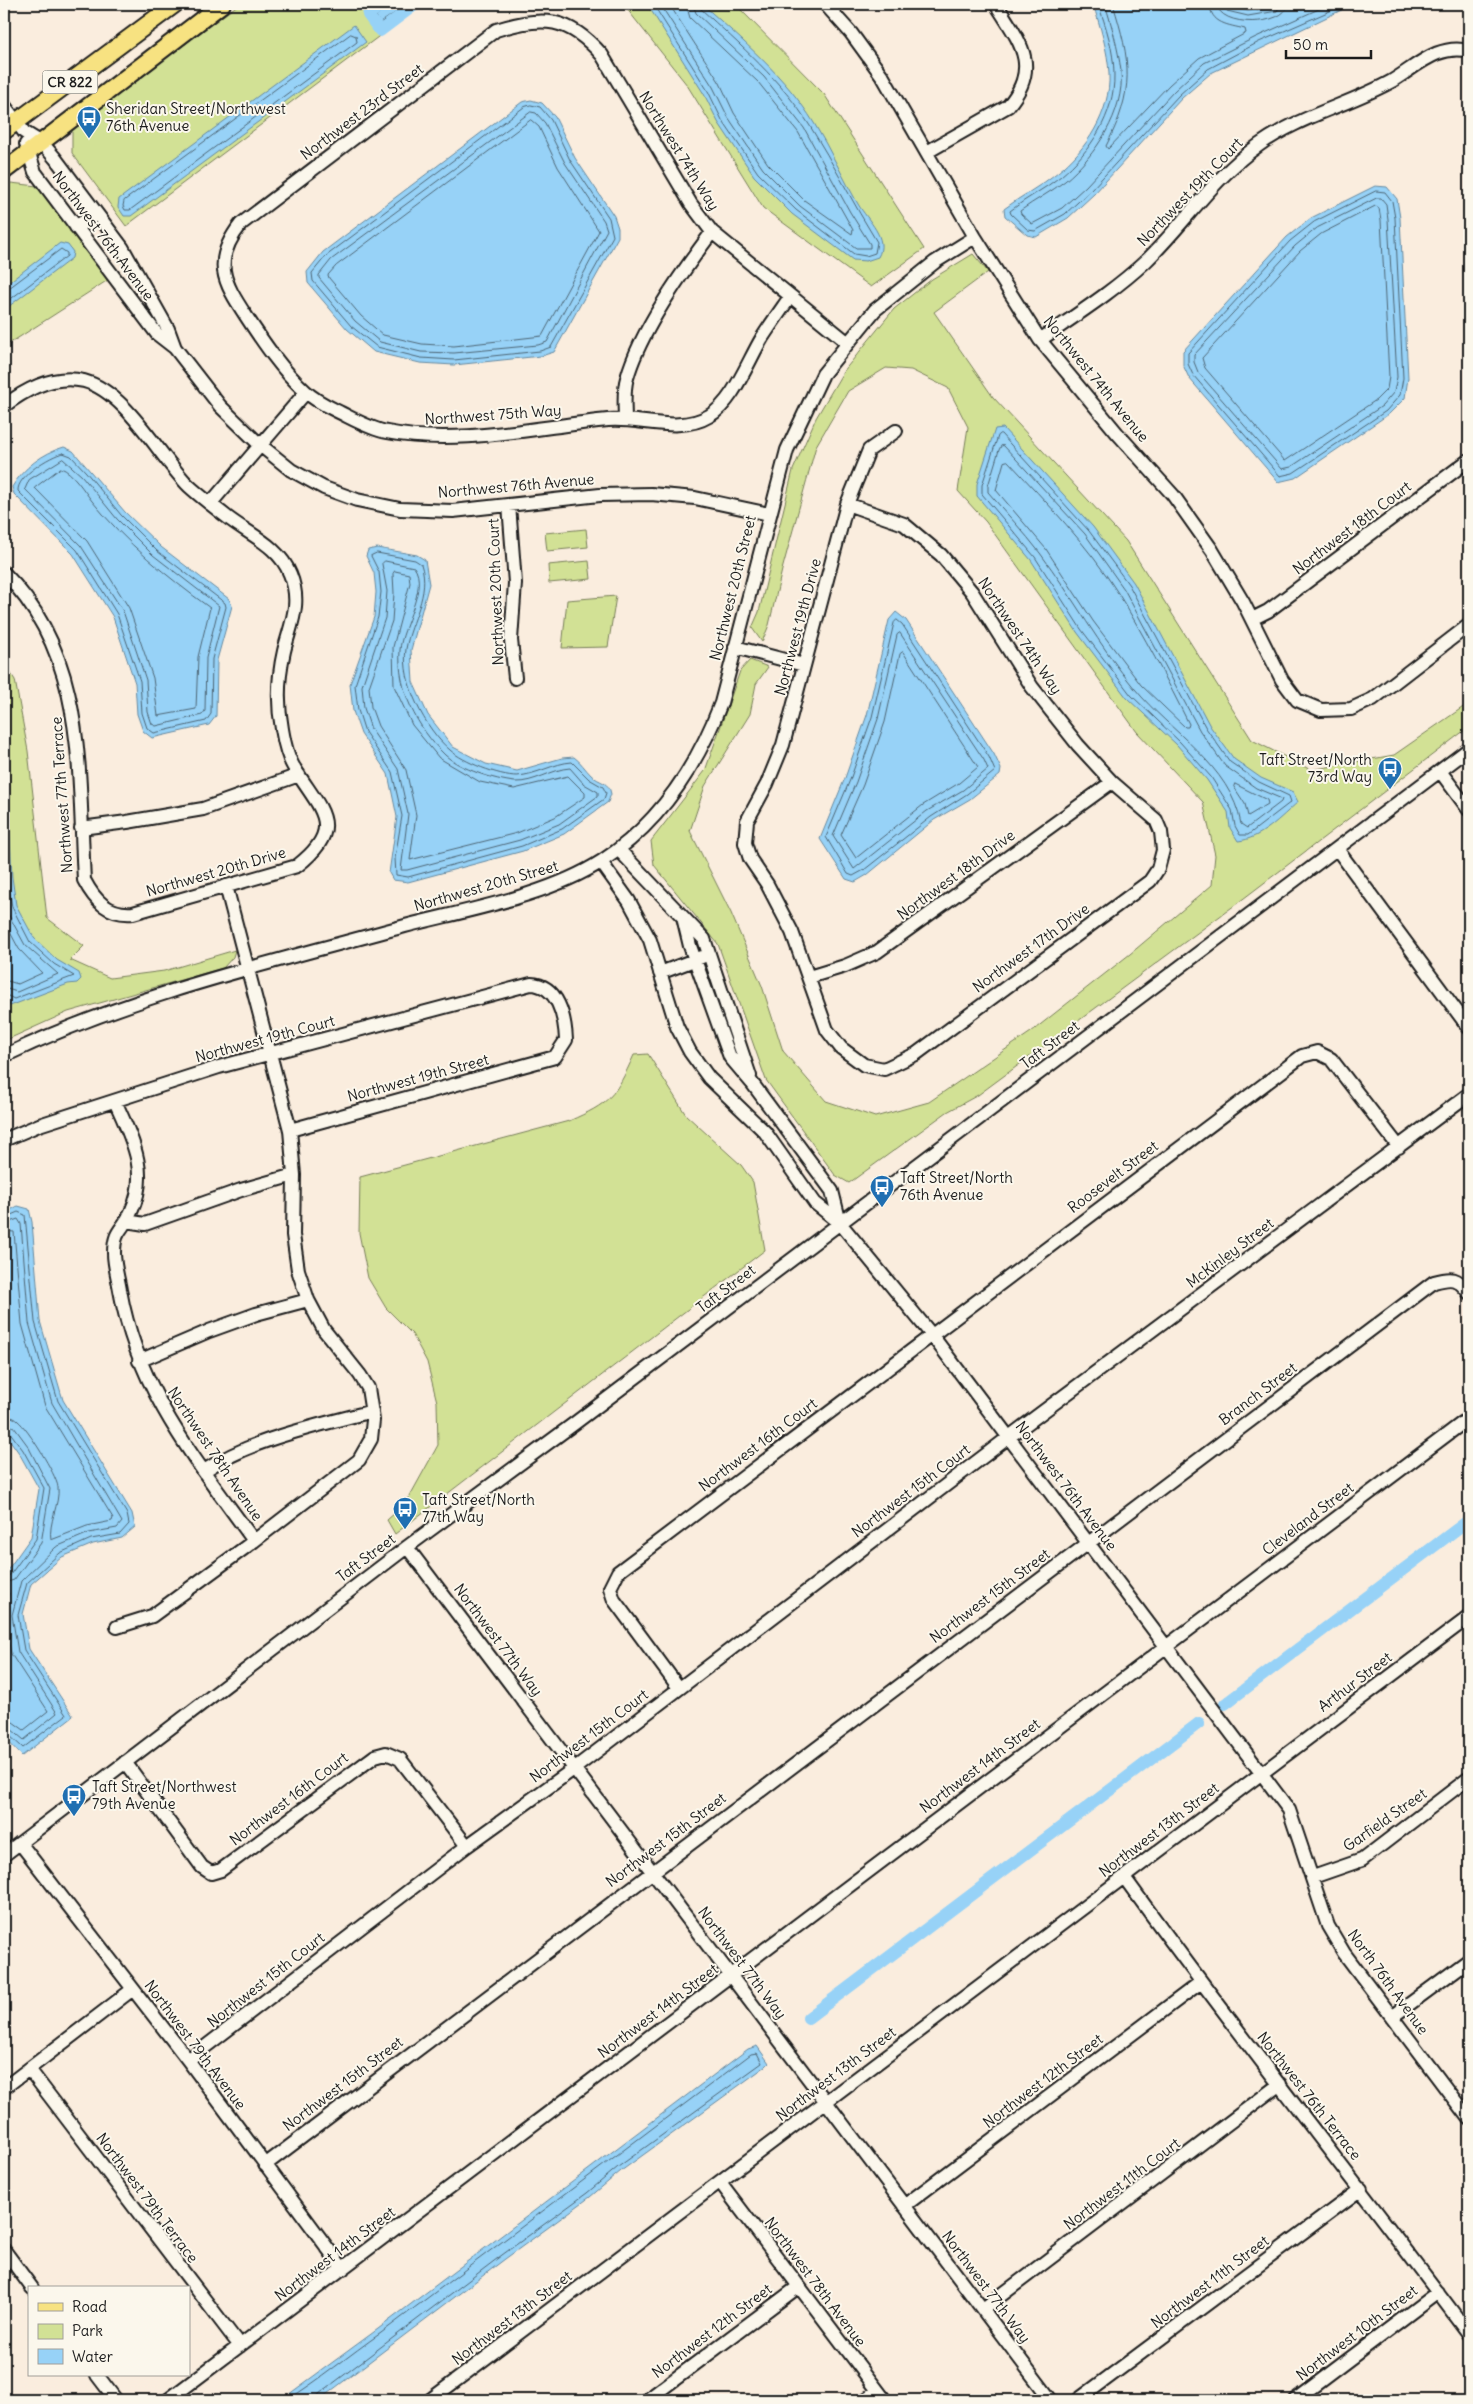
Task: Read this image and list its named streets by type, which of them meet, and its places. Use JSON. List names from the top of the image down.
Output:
{
  "streets": {
    "main road": ["CR 822"],
    "street": [
      "Northwest 23rd Street",
      "Northwest 74th Way",
      "Northwest 19th Court",
      "Northwest 76th Avenue",
      "Northwest 74th Avenue",
      "Northwest 75th Way",
      "Northwest 18th Court",
      "Northwest 20th Street",
      "Northwest 20th Court",
      "Northwest 19th Drive",
      "Northwest 77th Terrace",
      "Northwest 20th Drive",
      "Northwest 18th Drive",
      "Northwest 17th Drive",
      "Taft Street",
      "Northwest 19th Street",
      "Roosevelt Street",
      "McKinley Street",
      "Branch Street",
      "Northwest 16th Court",
      "Northwest 78th Avenue",
      "Northwest 15th Court",
      "Cleveland Street",
      "Northwest 15th Street",
      "Northwest 77th Way",
      "Arthur Street",
      "Northwest 14th Street",
      "Garfield Street",
      "Northwest 13th Street",
      "North 76th Avenue",
      "Northwest 79th Avenue",
      "Northwest 12th Street",
      "Northwest 76th Terrace",
      "Northwest 11th Court",
      "Northwest 79th Terrace",
      "Northwest 11th Street",
      "Northwest 10th Street"
    ]
  },
  "crossings": [
    ["CR 822", "Northwest 76th Avenue"],
    ["Northwest 23rd Street", "Northwest 74th Way"],
    ["Northwest 23rd Street", "Northwest 75th Way"],
    ["Northwest 74th Way", "Northwest 75th Way"],
    ["Northwest 74th Way", "Northwest 20th Street"],
    ["Northwest 74th Way", "Northwest 19th Drive"],
    ["Northwest 74th Way", "Northwest 18th Drive"],
    ["Northwest 74th Way", "Northwest 17th Drive"],
    ["Northwest 19th Court", "Northwest 74th Avenue"],
    ["Northwest 19th Court", "Northwest 19th Street"],
    ["Northwest 19th Court", "Northwest 78th Avenue"],
    ["Northwest 76th Avenue", "Northwest 20th Street"],
    ["Northwest 76th Avenue", "Northwest 20th Court"],
    ["Northwest 76th Avenue", "Taft Street"],
    ["Northwest 76th Avenue", "Roosevelt Street"],
    ["Northwest 76th Avenue", "McKinley Street"],
    ["Northwest 76th Avenue", "Branch Street"],
    ["Northwest 76th Avenue", "Northwest 16th Court"],
    ["Northwest 76th Avenue", "Northwest 15th Court"],
    ["Northwest 76th Avenue", "Cleveland Street"],
    ["Northwest 76th Avenue", "Northwest 15th Street"],
    ["Northwest 76th Avenue", "Arthur Street"],
    ["Northwest 76th Avenue", "Northwest 14th Street"],
    ["Northwest 76th Avenue", "Northwest 13th Street"],
    ["Northwest 76th Avenue", "North 76th Avenue"],
    ["Northwest 74th Avenue", "Northwest 18th Court"],
    ["Northwest 74th Avenue", "Northwest 20th Street"],
    ["Northwest 19th Drive", "Northwest 18th Drive"],
    ["Northwest 19th Drive", "Northwest 17th Drive"],
    ["Northwest 77th Terrace", "Northwest 20th Drive"],
    ["Northwest 18th Drive", "Northwest 17th Drive"],
    ["Taft Street", "Northwest 16th Court"],
    ["Taft Street", "Northwest 77th Way"],
    ["Taft Street", "Northwest 79th Avenue"],
    ["Roosevelt Street", "McKinley Street"],
    ["Roosevelt Street", "Northwest 16th Court"],
    ["McKinley Street", "Northwest 15th Court"],
    ["Branch Street", "Northwest 15th Street"],
    ["Northwest 16th Court", "Northwest 15th Court"],
    ["Northwest 78th Avenue", "Northwest 13th Street"],
    ["Northwest 78th Avenue", "Northwest 12th Street"],
    ["Northwest 15th Court", "Northwest 77th Way"],
    ["Northwest 15th Court", "Northwest 79th Avenue"],
    ["Cleveland Street", "Northwest 14th Street"],
    ["Northwest 15th Street", "Northwest 77th Way"],
    ["Northwest 15th Street", "Northwest 79th Avenue"],
    ["Northwest 77th Way", "Northwest 14th Street"],
    ["Northwest 77th Way", "Northwest 13th Street"],
    ["Northwest 77th Way", "Northwest 12th Street"],
    ["Northwest 77th Way", "Northwest 11th Court"],
    ["Arthur Street", "Northwest 13th Street"],
    ["Arthur Street", "North 76th Avenue"],
    ["Northwest 14th Street", "Northwest 79th Avenue"],
    ["Northwest 14th Street", "Northwest 79th Terrace"],
    ["Garfield Street", "North 76th Avenue"],
    ["Northwest 13th Street", "North 76th Avenue"],
    ["Northwest 13th Street", "Northwest 76th Terrace"],
    ["Northwest 12th Street", "Northwest 76th Terrace"],
    ["Northwest 76th Terrace", "Northwest 11th Court"],
    ["Northwest 76th Terrace", "Northwest 11th Street"],
    ["Northwest 76th Terrace", "Northwest 10th Street"]
  ],
  "places": {
    "bus stop": [
      "Sheridan Street/Northwest 76th Avenue",
      "Taft Street/North 73rd Way",
      "Taft Street/North 76th Avenue",
      "Taft Street/North 77th Way",
      "Taft Street/Northwest 79th Avenue"
    ]
  },
  "legend": ["Road", "Park", "Water"],
  "scale_bar": "50 m"
}
